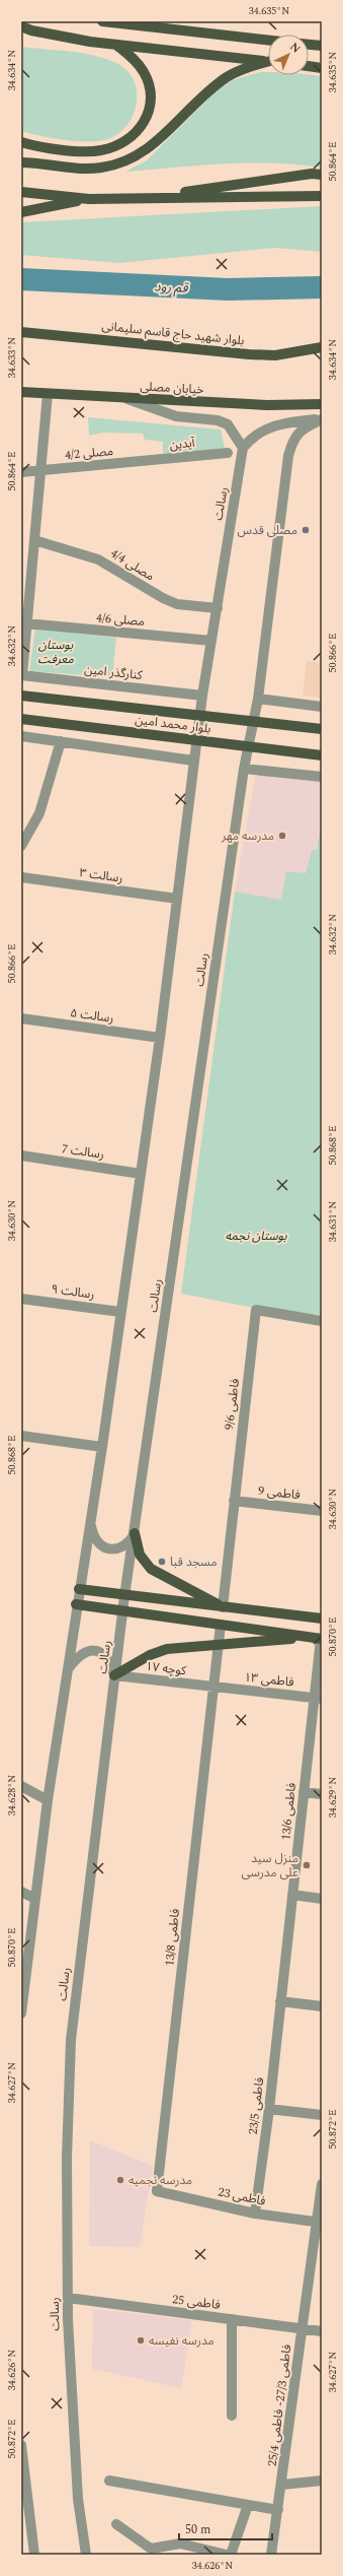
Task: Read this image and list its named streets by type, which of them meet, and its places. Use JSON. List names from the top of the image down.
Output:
{
  "streets": {
    "main road": ["بلوار شهید حاج قاسم سلیمانی", "خیابان مصلی", "بلوار محمد امین"],
    "street": [
      "آیدین",
      "مصلی 4/2",
      "رسالت",
      "مصلی 4/4",
      "مصلی 4/6",
      "کنارگذر امین",
      "رسالت ۳",
      "رسالت ۵",
      "رسالت 7",
      "رسالت ۹",
      "فاطمی 9/6",
      "فاطمی 9",
      "کوچه ۱۷",
      "فاطمی ۱۳",
      "فاطمی 13/6",
      "فاطمی 13/8",
      "فاطمی 23/5",
      "فاطمی 23",
      "فاطمی 25",
      "فاطمی 27/3- فاطمی 25/4"
    ]
  },
  "crossings": [
    ["آیدین", "مصلی 4/2"],
    ["رسالت", "مصلی 4/4"],
    ["رسالت", "مصلی 4/6"],
    ["رسالت", "کنارگذر امین"],
    ["رسالت", "کوچه ۱۷"],
    ["رسالت", "فاطمی 25"],
    ["فاطمی 9/6", "فاطمی 9"],
    ["کوچه ۱۷", "فاطمی ۱۳"],
    ["کوچه ۱۷", "فاطمی 13/8"],
    ["فاطمی ۱۳", "فاطمی 13/6"],
    ["فاطمی ۱۳", "فاطمی 13/8"],
    ["فاطمی 13/6", "فاطمی 23/5"],
    ["فاطمی 13/8", "فاطمی 23"],
    ["فاطمی 23/5", "فاطمی 23"],
    ["فاطمی 23", "فاطمی 27/3- فاطمی 25/4"],
    ["فاطمی 25", "فاطمی 27/3- فاطمی 25/4"]
  ],
  "water": ["قم رود"],
  "parks": ["بوستان معرفت", "بوستان نجمه"],
  "places": [
    "مصلی قدس",
    "مدرسه مهر",
    "مسجد قبا",
    "منزل سید علی مدرسی",
    "مدرسه نجمیه",
    "مدرسه نفیسه"
  ],
  "scale_bar": "50 m",
  "north": "top right",
  "coordinates": [
    "34.635°N",
    "34.634°N",
    "50.864°E",
    "34.633°N",
    "34.632°N",
    "50.866°E",
    "50.868°E",
    "34.630°N",
    "34.631°N",
    "50.870°E",
    "34.628°N",
    "34.629°N",
    "34.627°N",
    "50.872°E",
    "34.626°N"
  ]
}
